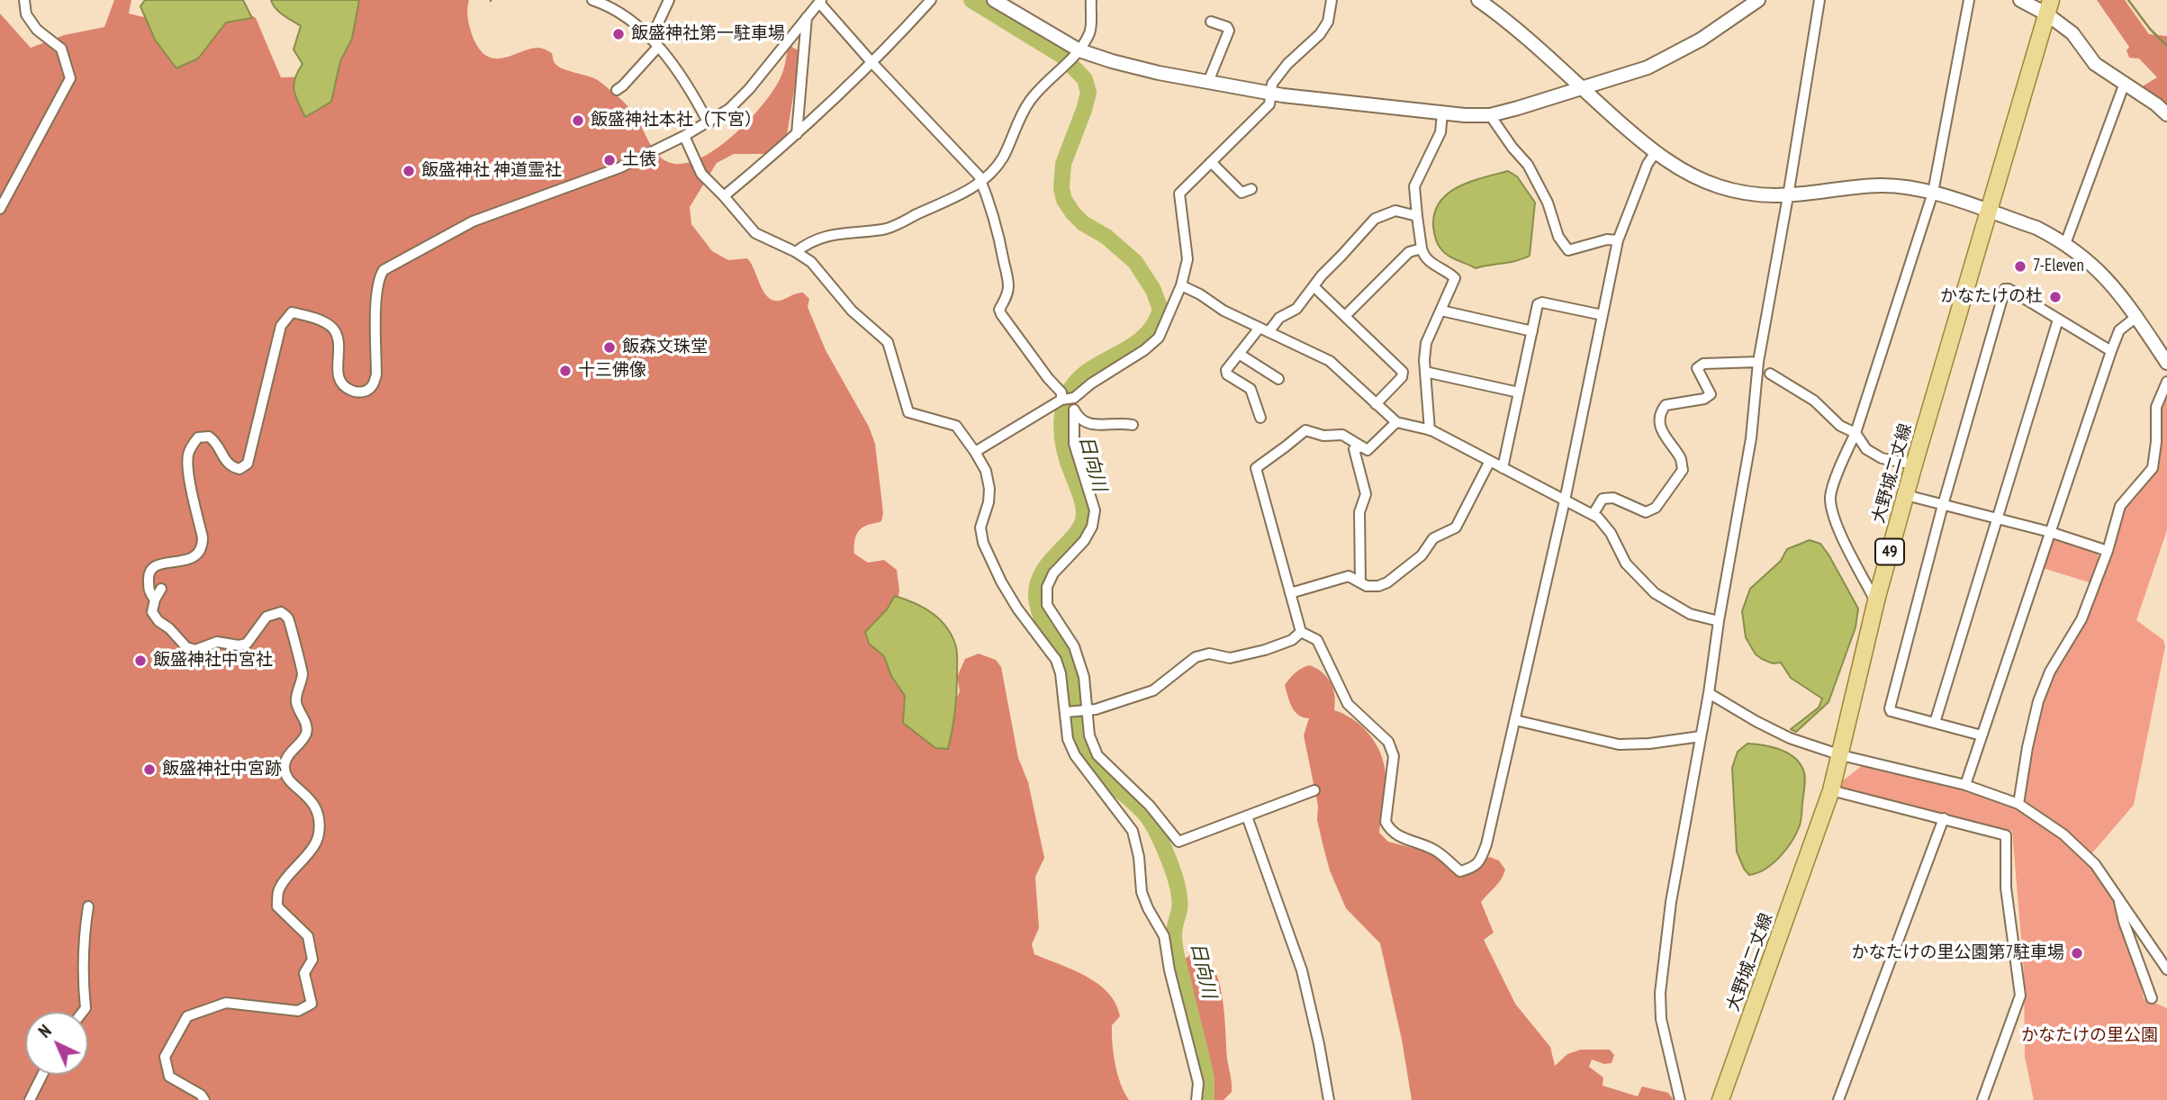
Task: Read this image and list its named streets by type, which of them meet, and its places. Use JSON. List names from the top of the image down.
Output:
{
  "streets": {
    "main road": ["大野城二丈線", "49"]
  },
  "water": ["日向川"],
  "parks": ["かなたけの里公園"],
  "places": [
    "飯盛神社第一駐車場",
    "飯盛神社本社（下宮）",
    "土俵",
    "飯盛神社 神道霊社",
    "7-Eleven",
    "かなたけの杜",
    "飯森文珠堂",
    "十三佛像",
    "飯盛神社中宮社",
    "飯盛神社中宮跡",
    "かなたけの里公園第7駐車場"
  ],
  "north": "top left"
}
